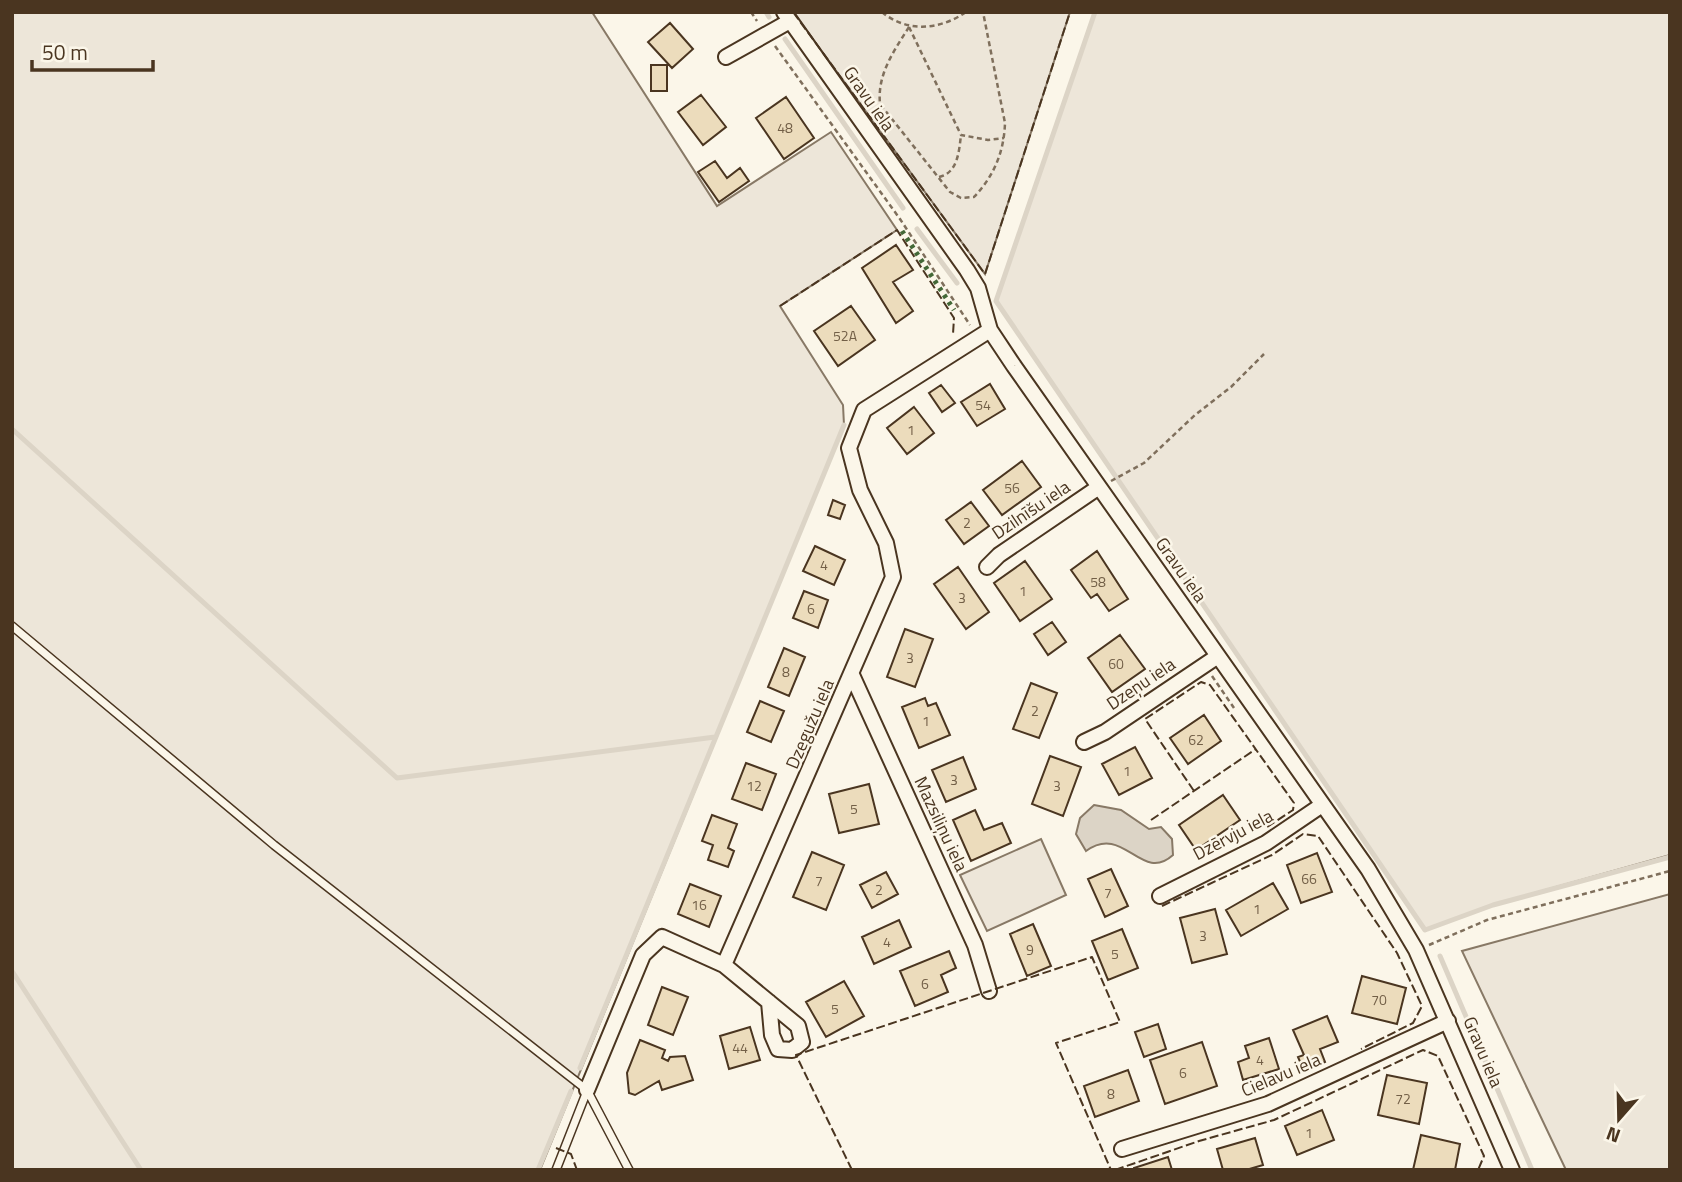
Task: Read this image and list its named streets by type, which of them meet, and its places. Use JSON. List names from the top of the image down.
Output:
{
  "streets": {
    "street": [
      "Gravu iela",
      "Dzilnīšu iela",
      "Dzeņu iela",
      "Dzegužu iela",
      "Mazsiliņu iela",
      "Dzērvju iela",
      "Cielavu iela"
    ]
  },
  "crossings": [
    ["Gravu iela", "Dzilnīšu iela"],
    ["Gravu iela", "Dzeņu iela"],
    ["Gravu iela", "Dzegužu iela"],
    ["Gravu iela", "Dzērvju iela"],
    ["Gravu iela", "Cielavu iela"],
    ["Dzegužu iela", "Mazsiliņu iela"]
  ],
  "house_numbers": [
    "48",
    "52A",
    "54",
    "1",
    "56",
    "2",
    "4",
    "58",
    "1",
    "3",
    "6",
    "3",
    "60",
    "8",
    "2",
    "1",
    "62",
    "1",
    "3",
    "12",
    "3",
    "5",
    "66",
    "7",
    "2",
    "7",
    "16",
    "1",
    "3",
    "4",
    "9",
    "5",
    "6",
    "70",
    "5",
    "44",
    "4",
    "6",
    "8",
    "72",
    "1"
  ],
  "scale_bar": "50 m",
  "north": "bottom"
}
